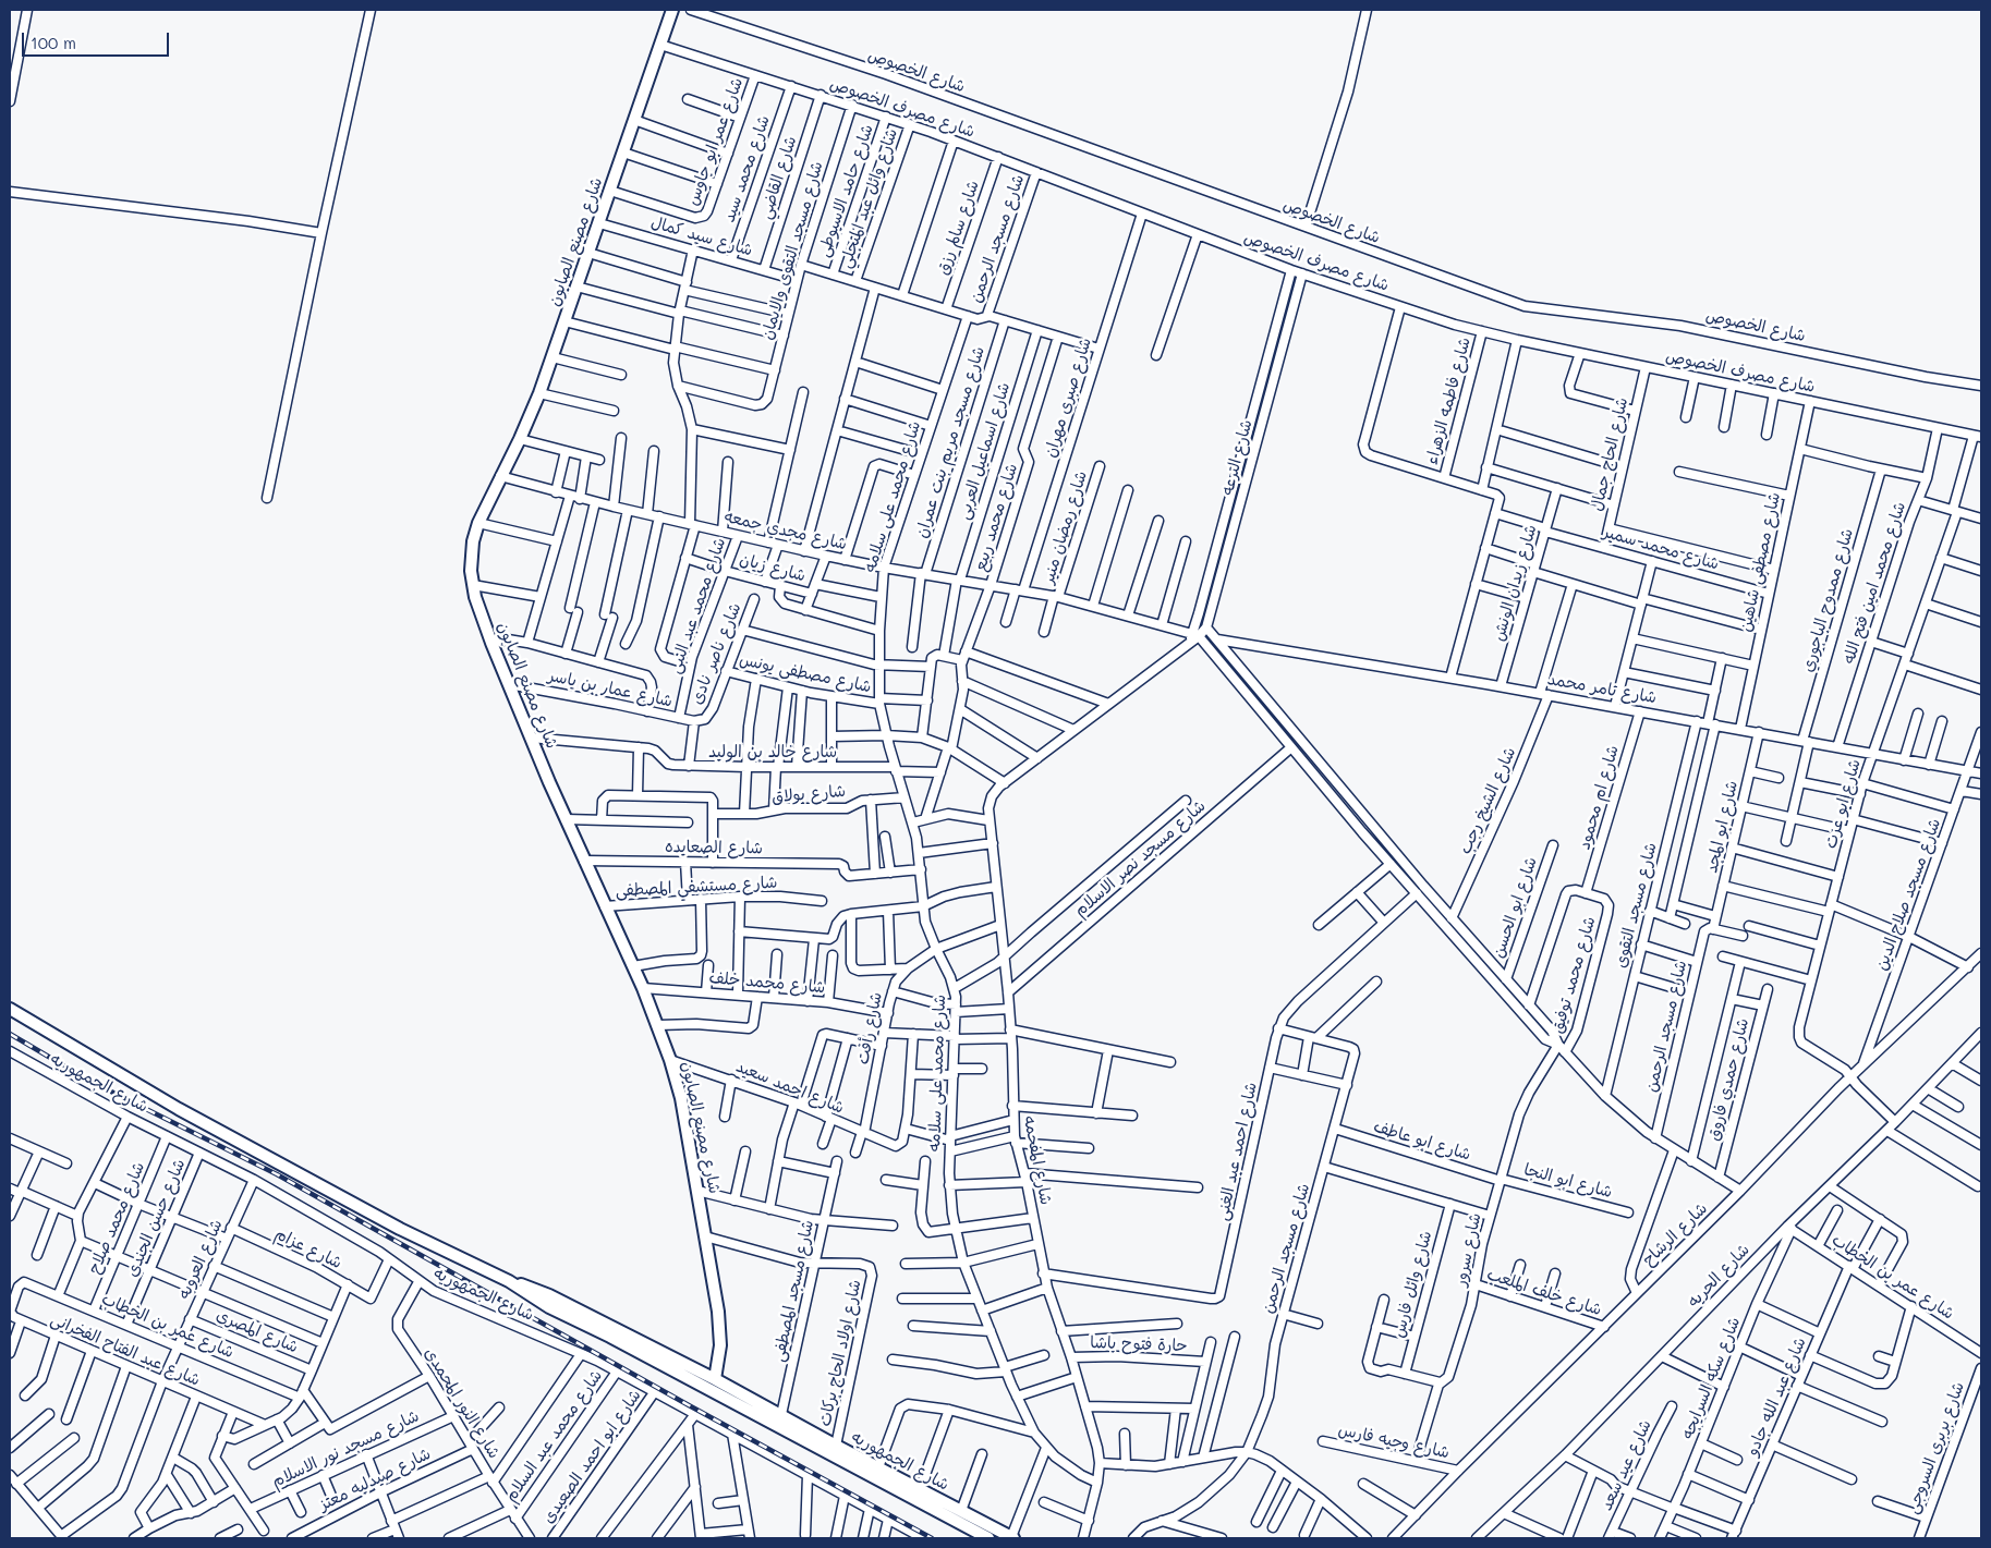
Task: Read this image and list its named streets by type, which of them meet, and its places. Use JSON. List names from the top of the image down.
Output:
{
  "streets": {
    "main road": ["شارع مصنع الصابون", "شارع الجمهوريه"],
    "street": [
      "شارع الخصوص",
      "شارع مصرف الخصوص",
      "شارع عمر ابو جاوس",
      "شارع محمد سيد",
      "شارع القاضي",
      "شارع حامد الاسيوطى",
      "شارع وائل عبد المتجلي",
      "شارع سالم رزق",
      "شارع سيد كمال",
      "شارع مسجد الرحمن",
      "شارع مسجد التقوى والايمان",
      "شارع صبرى مهران",
      "شارع فاطمه الزهراء",
      "شارع مسجد مريم بنت عمران",
      "شارع اسماعيل العربى",
      "شارع الحاج جمال",
      "شارع الترعه",
      "شارع محمد على سلامه",
      "شارع محمد ربيع",
      "شارع رمضان منير",
      "شارع مجدي جمعه",
      "شارع محمد سمير",
      "شارع مصطفى شاهين",
      "شارع زيان",
      "شارع زيدان الونش",
      "شارع محمد امين فتح الله",
      "شارع ممدوح الباجوري",
      "شارع محمد عبد النبى",
      "شارع ناصر نادى",
      "شارع مصطفى يونس",
      "شارع عمار بن ياسر",
      "شارع تامر محمد",
      "شارع خالد بن الوليد",
      "شارع بولاق",
      "شارع ام محمود",
      "شارع الشيخ رجب",
      "شارع ابو عزت",
      "شارع ابو المجد",
      "شارع الصعايده",
      "شارع مسجد نصر الاسلام",
      "شارع مستشفي المصطفى",
      "شارع مسجد صلاح الدين",
      "شارع مسجد التقوى",
      "شارع ابو الحسن",
      "شارع محمد توفيق",
      "شارع محمد خلف",
      "شارع رأفت",
      "شارع حمدي فاروق",
      "شارع احمد سعيد",
      "شارع ابو عاطف",
      "شارع احمد عبد الغنى",
      "شارع المفحمه",
      "شارع ابو النجا",
      "شارع محمد صلاح",
      "شارع حسن الجندى",
      "شارع الرشاح",
      "شارع عزام",
      "شارع سرور",
      "شارع العروبه",
      "شارع الحريه",
      "شارع عمر بن الخطاب",
      "شارع وائل فارس",
      "شارع مسجد المصطفى",
      "شارع خلف الملعب",
      "شارع المصرى",
      "حارة فتوح باشا",
      "شارع عبد الفتاح الفخرانى",
      "شارع اولاد الحاج بركات",
      "شارع سكه السرايجه",
      "شارع عبد الله جادو",
      "شارع النور المحمدى",
      "شارع محمد عبد السلام",
      "شارع وجيه فارس",
      "شارع بربرى السروجى",
      "شارع مسجد نور الاسلام",
      "شارع ابو احمد الصعيدى",
      "شارع عيد سعد",
      "شارع صيدليه معتز"
    ]
  },
  "crossings": [
    ["شارع مصرف الخصوص", "شارع عمر ابو جاوس"],
    ["شارع مصرف الخصوص", "شارع محمد سيد"],
    ["شارع مصرف الخصوص", "شارع القاضي"],
    ["شارع مصرف الخصوص", "شارع حامد الاسيوطى"],
    ["شارع مصرف الخصوص", "شارع وائل عبد المتجلي"],
    ["شارع مصرف الخصوص", "شارع سالم رزق"],
    ["شارع مصرف الخصوص", "شارع مسجد الرحمن"],
    ["شارع مصرف الخصوص", "شارع مصنع الصابون"],
    ["شارع مصرف الخصوص", "شارع مسجد التقوى والايمان"],
    ["شارع مصرف الخصوص", "شارع صبرى مهران"],
    ["شارع مصرف الخصوص", "شارع فاطمه الزهراء"],
    ["شارع مصرف الخصوص", "شارع الحاج جمال"],
    ["شارع مصرف الخصوص", "شارع الترعه"],
    ["شارع مصرف الخصوص", "شارع مصطفى شاهين"],
    ["شارع مصرف الخصوص", "شارع محمد امين فتح الله"],
    ["شارع مصرف الخصوص", "شارع ابو عزت"],
    ["شارع عمر ابو جاوس", "شارع مصنع الصابون"],
    ["شارع محمد سيد", "شارع سيد كمال"],
    ["شارع القاضي", "شارع سيد كمال"],
    ["شارع سيد كمال", "شارع مصنع الصابون"],
    ["شارع سيد كمال", "شارع مسجد التقوى والايمان"],
    ["شارع مسجد الرحمن", "شارع ابو المجد"],
    ["شارع مسجد الرحمن", "شارع ابو عاطف"],
    ["شارع مصنع الصابون", "شارع مجدي جمعه"],
    ["شارع مصنع الصابون", "شارع عمار بن ياسر"],
    ["شارع مصنع الصابون", "شارع الصعايده"],
    ["شارع مصنع الصابون", "شارع مستشفي المصطفى"],
    ["شارع مصنع الصابون", "شارع محمد خلف"],
    ["شارع مصنع الصابون", "شارع الجمهوريه"],
    ["شارع مصنع الصابون", "شارع احمد سعيد"],
    ["شارع صبرى مهران", "شارع مجدي جمعه"],
    ["شارع مسجد مريم بنت عمران", "شارع مجدي جمعه"],
    ["شارع اسماعيل العربى", "شارع مجدي جمعه"],
    ["شارع الحاج جمال", "شارع محمد سمير"],
    ["شارع الترعه", "شارع مجدي جمعه"],
    ["شارع الترعه", "شارع المفحمه"],
    ["شارع محمد على سلامه", "شارع مجدي جمعه"],
    ["شارع محمد على سلامه", "شارع مصطفى يونس"],
    ["شارع محمد على سلامه", "شارع خالد بن الوليد"],
    ["شارع محمد على سلامه", "شارع بولاق"],
    ["شارع محمد على سلامه", "شارع رأفت"],
    ["شارع محمد على سلامه", "شارع المفحمه"],
    ["شارع محمد ربيع", "شارع مجدي جمعه"],
    ["شارع رمضان منير", "شارع مجدي جمعه"],
    ["شارع مجدي جمعه", "شارع محمد عبد النبى"],
    ["شارع محمد سمير", "شارع مصطفى شاهين"],
    ["شارع محمد سمير", "شارع زيدان الونش"],
    ["شارع مصطفى شاهين", "شارع تامر محمد"],
    ["شارع زيان", "شارع محمد عبد النبى"],
    ["شارع زيدان الونش", "شارع تامر محمد"],
    ["شارع محمد امين فتح الله", "شارع تامر محمد"],
    ["شارع ممدوح الباجوري", "شارع تامر محمد"],
    ["شارع محمد عبد النبى", "شارع عمار بن ياسر"],
    ["شارع ناصر نادى", "شارع مصطفى يونس"],
    ["شارع ناصر نادى", "شارع عمار بن ياسر"],
    ["شارع تامر محمد", "شارع ام محمود"],
    ["شارع تامر محمد", "شارع الشيخ رجب"],
    ["شارع تامر محمد", "شارع ابو عزت"],
    ["شارع تامر محمد", "شارع ابو المجد"],
    ["شارع تامر محمد", "شارع مسجد صلاح الدين"],
    ["شارع تامر محمد", "شارع مسجد التقوى"],
    ["شارع ام محمود", "شارع محمد توفيق"],
    ["شارع ابو عزت", "شارع الرشاح"],
    ["شارع ابو عزت", "شارع الحريه"],
    ["شارع مسجد نصر الاسلام", "شارع المفحمه"],
    ["شارع مسجد صلاح الدين", "شارع الرشاح"],
    ["شارع محمد خلف", "شارع رأفت"],
    ["شارع رأفت", "شارع احمد سعيد"],
    ["شارع رأفت", "شارع المفحمه"],
    ["شارع الجمهوريه", "شارع محمد صلاح"],
    ["شارع الجمهوريه", "شارع حسن الجندى"],
    ["شارع الجمهوريه", "شارع عزام"],
    ["شارع الجمهوريه", "شارع العروبه"],
    ["شارع الجمهوريه", "شارع مسجد المصطفى"],
    ["شارع الجمهوريه", "شارع اولاد الحاج بركات"],
    ["شارع الجمهوريه", "شارع النور المحمدى"],
    ["شارع الجمهوريه", "شارع محمد عبد السلام"],
    ["شارع الجمهوريه", "شارع ابو احمد الصعيدى"],
    ["شارع ابو عاطف", "شارع ابو النجا"],
    ["شارع ابو عاطف", "شارع سرور"],
    ["شارع احمد عبد الغنى", "شارع المفحمه"],
    ["شارع المفحمه", "حارة فتوح باشا"],
    ["شارع ابو النجا", "شارع سرور"],
    ["شارع محمد صلاح", "شارع عمر بن الخطاب"],
    ["شارع حسن الجندى", "شارع عمر بن الخطاب"],
    ["شارع الرشاح", "شارع خلف الملعب"],
    ["شارع الرشاح", "شارع وجيه فارس"],
    ["شارع عزام", "شارع العروبه"],
    ["شارع سرور", "شارع خلف الملعب"],
    ["شارع سرور", "شارع وجيه فارس"],
    ["شارع العروبه", "شارع عمر بن الخطاب"],
    ["شارع العروبه", "شارع المصرى"],
    ["شارع العروبه", "شارع عبد الفتاح الفخرانى"],
    ["شارع الحريه", "شارع عمر بن الخطاب"],
    ["شارع الحريه", "شارع سكه السرايجه"],
    ["شارع عمر بن الخطاب", "شارع سكه السرايجه"],
    ["شارع عمر بن الخطاب", "شارع عبد الله جادو"],
    ["شارع مسجد المصطفى", "شارع اولاد الحاج بركات"],
    ["شارع النور المحمدى", "شارع محمد عبد السلام"],
    ["شارع النور المحمدى", "شارع مسجد نور الاسلام"],
    ["شارع النور المحمدى", "شارع صيدليه معتز"]
  ],
  "scale_bar": "100 m"
}
